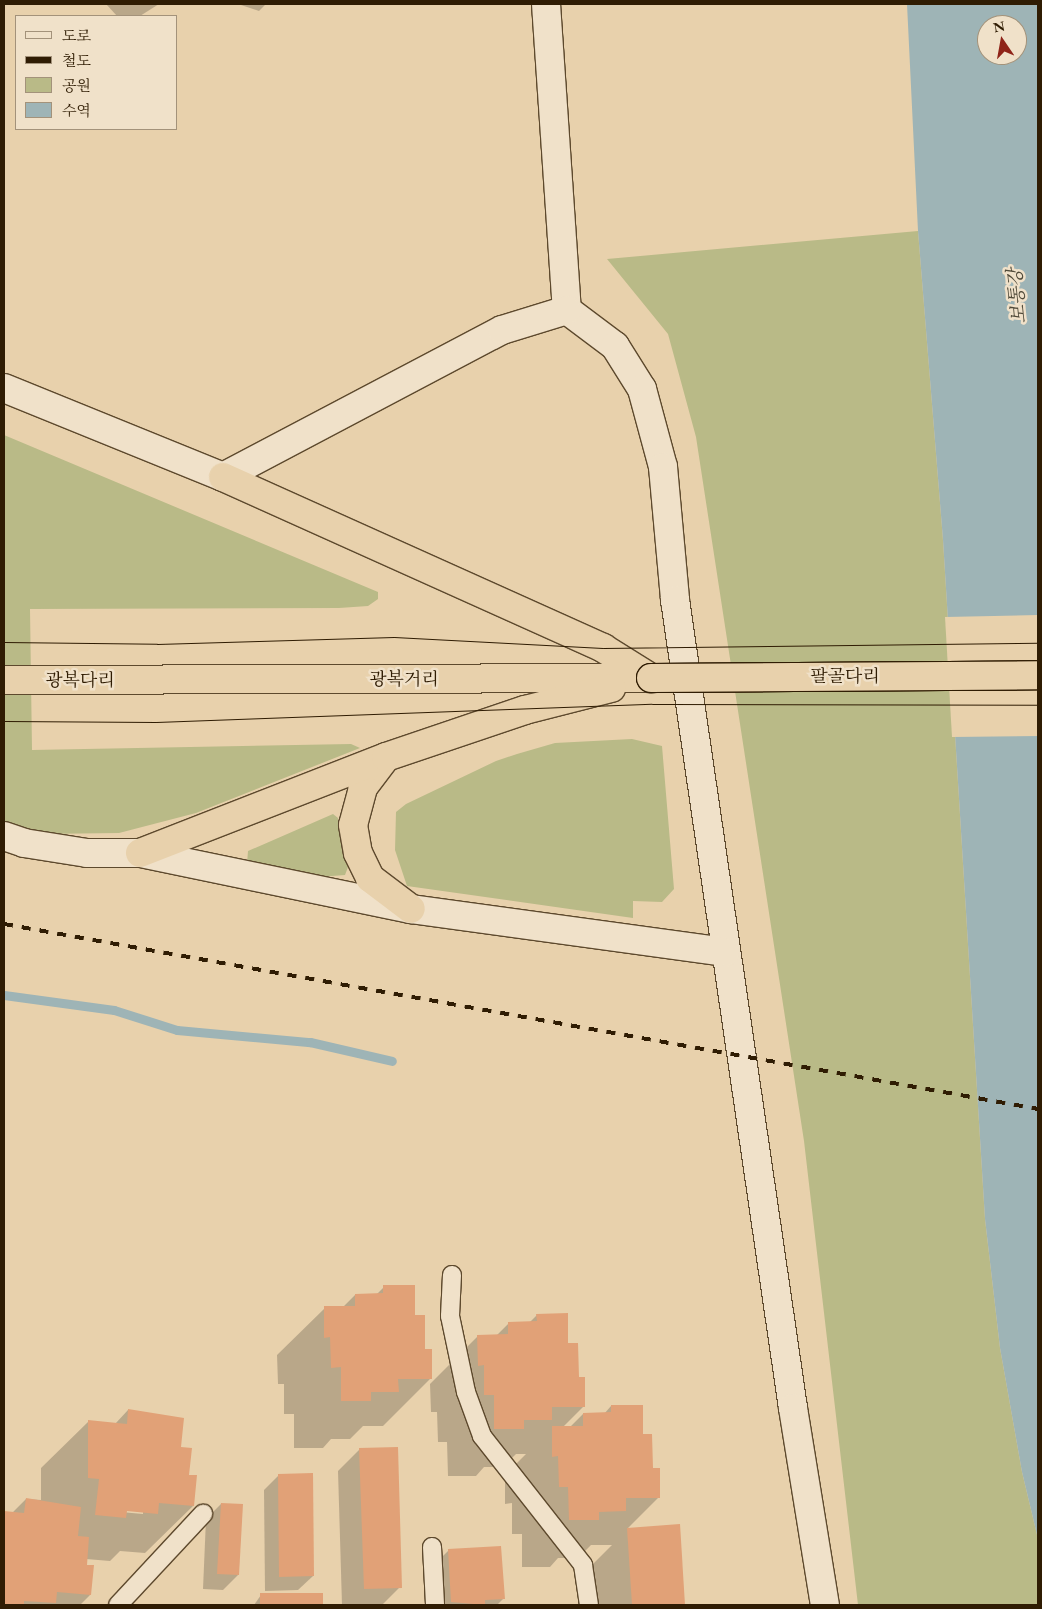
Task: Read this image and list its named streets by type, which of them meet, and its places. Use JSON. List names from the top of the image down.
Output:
{
  "streets": {
    "highway": ["팔골다리", "광복거리", "광복다리"]
  },
  "crossings": [
    ["팔골다리", "광복거리"],
    ["광복거리", "광복다리"]
  ],
  "water": ["보통강"],
  "legend": [
    "도로",
    "철도",
    "공원",
    "수역"
  ],
  "north": "top"
}
